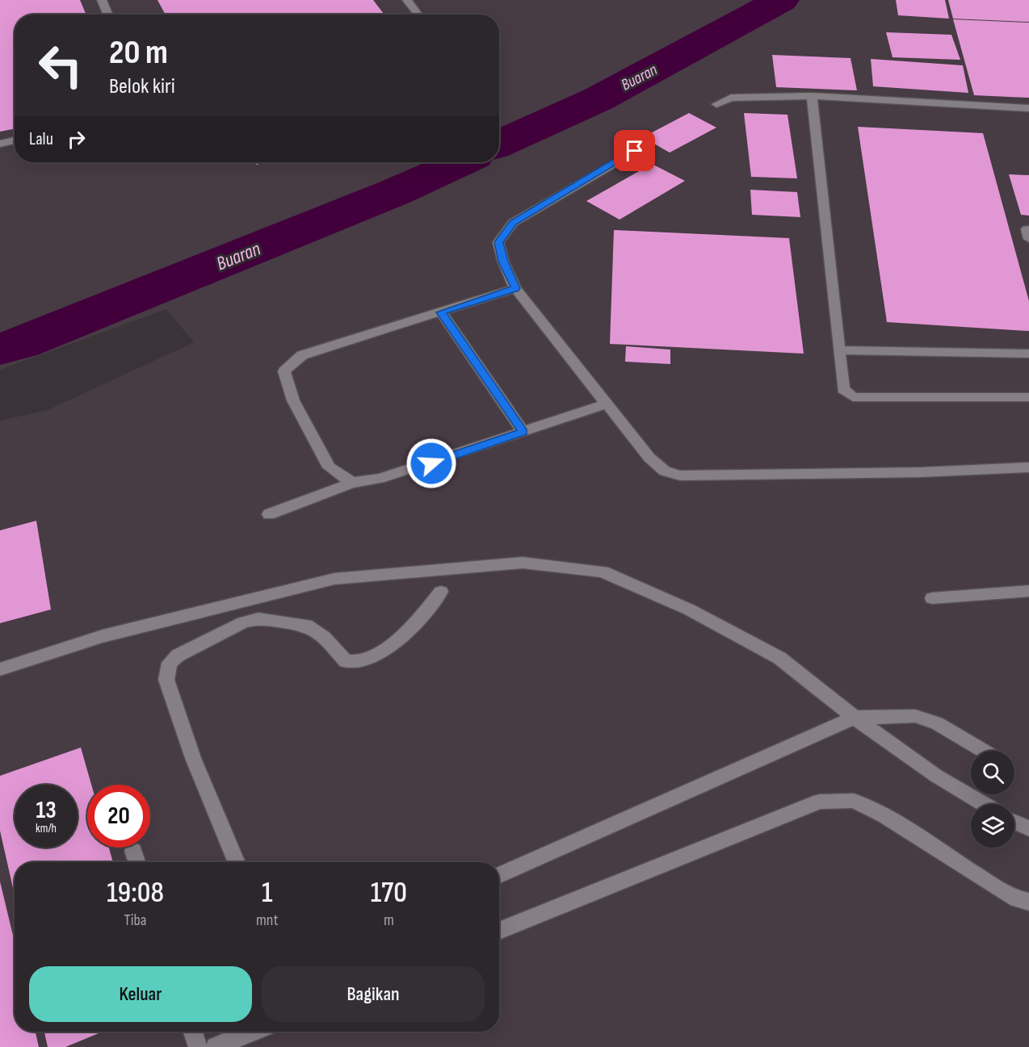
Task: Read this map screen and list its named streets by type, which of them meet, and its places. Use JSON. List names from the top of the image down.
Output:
{
  "water": ["Buaran"],
  "page": {
    "turn": ["20 m", "Belok kiri"],
    "then": "Lalu",
    "speed": "13 km/h",
    "limit": "20",
    "eta": [
      "19:08",
      "Tiba",
      "1",
      "mnt",
      "170",
      "m"
    ],
    "buttons": ["Keluar", "Bagikan"]
  }
}
